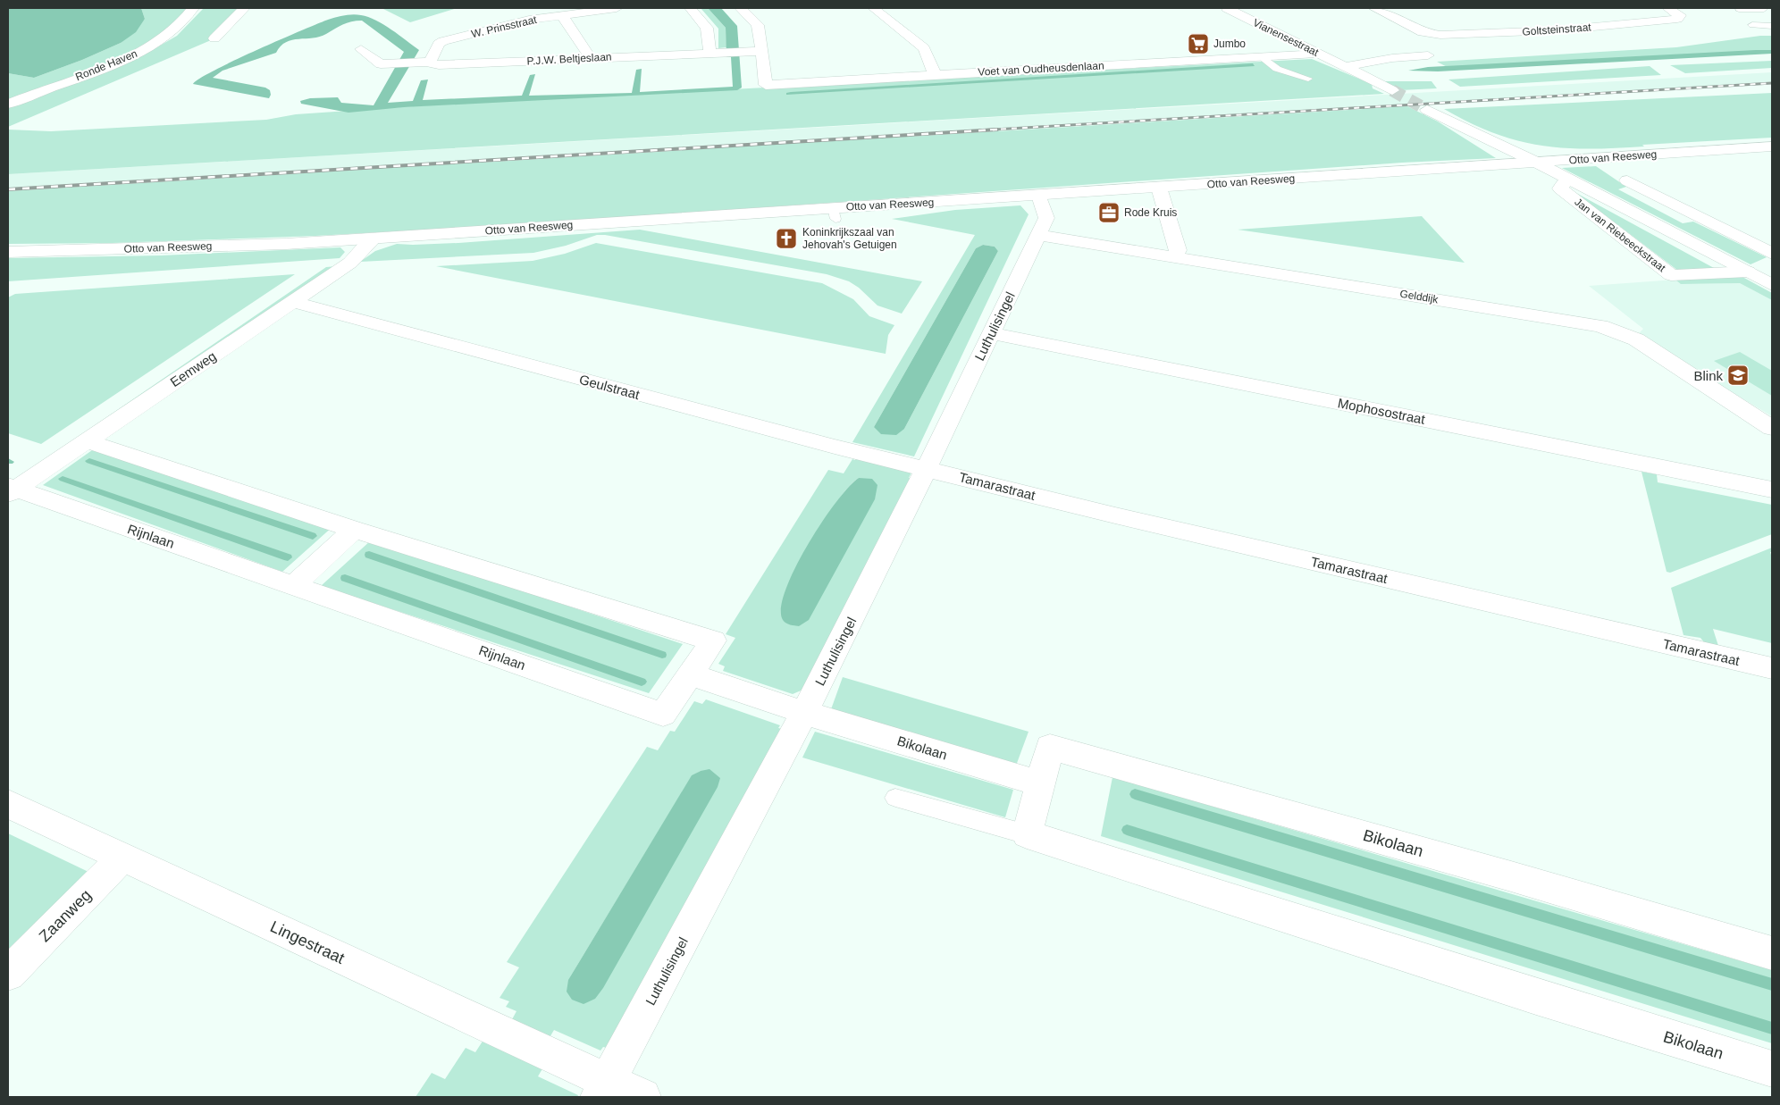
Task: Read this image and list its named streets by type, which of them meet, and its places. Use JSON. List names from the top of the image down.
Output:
{
  "streets": {
    "street": [
      "W. Prinsstraat",
      "Goltsteinstraat",
      "Vianensestraat",
      "P.J.W. Beltjeslaan",
      "Ronde Haven",
      "Voet van Oudheusdenlaan",
      "Otto van Reesweg",
      "Jan van Riebeeckstraat",
      "Gelddijk",
      "Luthulisingel",
      "Eemweg",
      "Geulstraat",
      "Mophosostraat",
      "Tamarastraat",
      "Rijnlaan",
      "Bikolaan",
      "Zaanweg",
      "Lingestraat"
    ]
  },
  "crossings": [
    ["W. Prinsstraat", "P.J.W. Beltjeslaan"],
    ["Vianensestraat", "Voet van Oudheusdenlaan"],
    ["P.J.W. Beltjeslaan", "Voet van Oudheusdenlaan"],
    ["Otto van Reesweg", "Jan van Riebeeckstraat"],
    ["Otto van Reesweg", "Luthulisingel"],
    ["Otto van Reesweg", "Eemweg"],
    ["Gelddijk", "Luthulisingel"],
    ["Luthulisingel", "Geulstraat"],
    ["Luthulisingel", "Mophosostraat"],
    ["Luthulisingel", "Tamarastraat"],
    ["Luthulisingel", "Bikolaan"],
    ["Luthulisingel", "Lingestraat"],
    ["Eemweg", "Geulstraat"],
    ["Eemweg", "Rijnlaan"],
    ["Geulstraat", "Tamarastraat"],
    ["Zaanweg", "Lingestraat"]
  ],
  "places": {
    "supermarket": ["Jumbo"],
    "office": ["Rode Kruis"],
    "church": ["Koninkrijkszaal van Jehovah's Getuigen"],
    "school or university": ["Blink"]
  }
}
